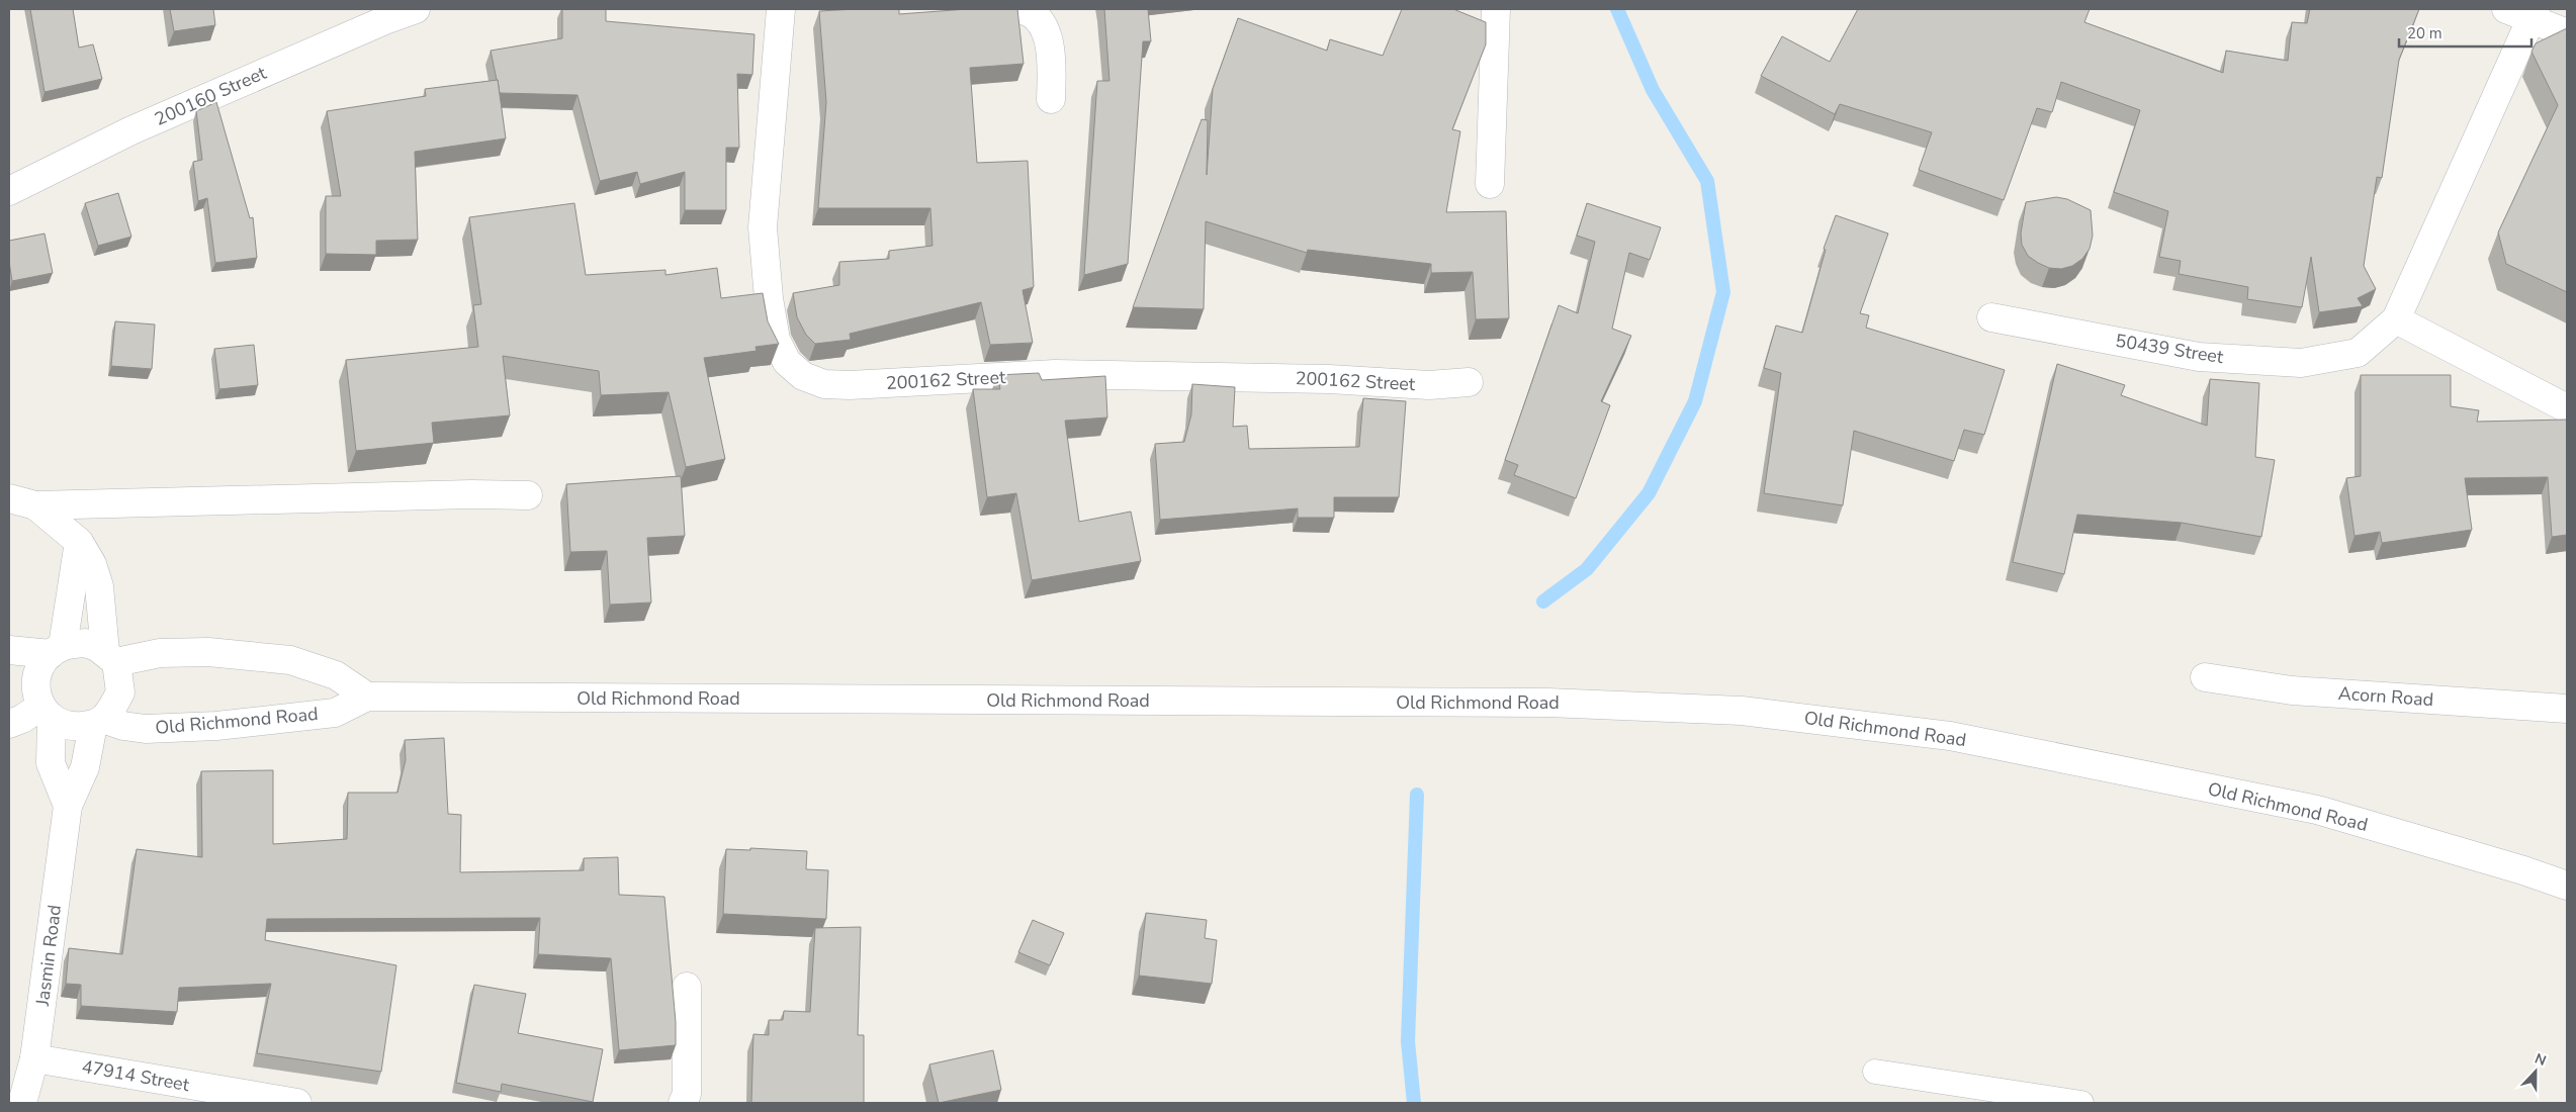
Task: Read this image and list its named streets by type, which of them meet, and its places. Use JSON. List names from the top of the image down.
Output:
{
  "streets": {
    "street": [
      "200160 Street",
      "50439 Street",
      "200162 Street",
      "Acorn Road",
      "Old Richmond Road",
      "Jasmin Road",
      "47914 Street"
    ]
  },
  "crossings": [
    ["Old Richmond Road", "Jasmin Road"],
    ["Jasmin Road", "47914 Street"]
  ],
  "scale_bar": "20 m",
  "north": "top"
}
